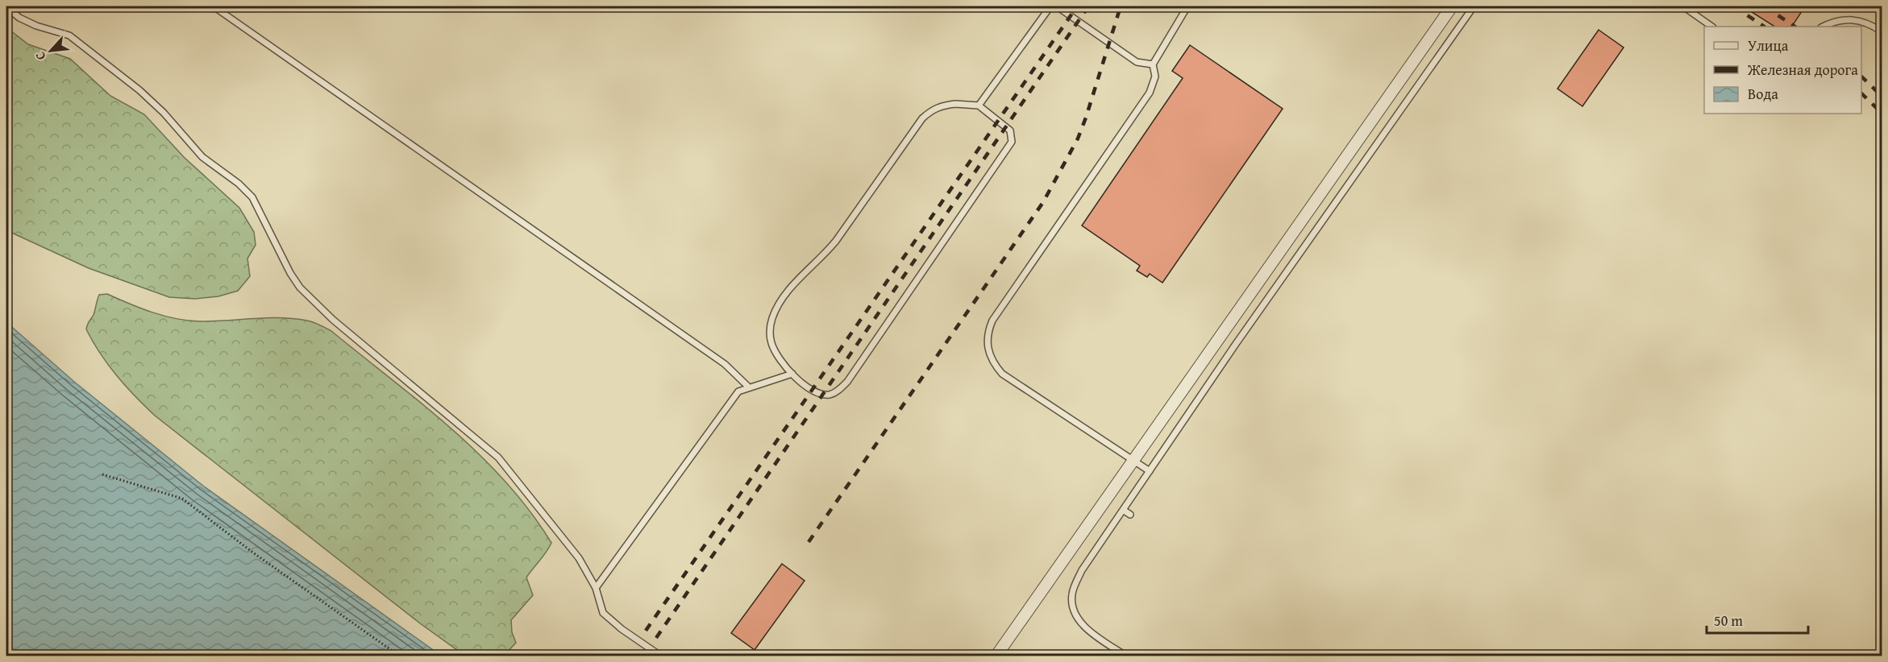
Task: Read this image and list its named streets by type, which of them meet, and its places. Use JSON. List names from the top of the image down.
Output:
{
  "legend": ["Улица", "Железная дорога", "Вода"],
  "scale_bar": "50 m",
  "north": "bottom left"
}
